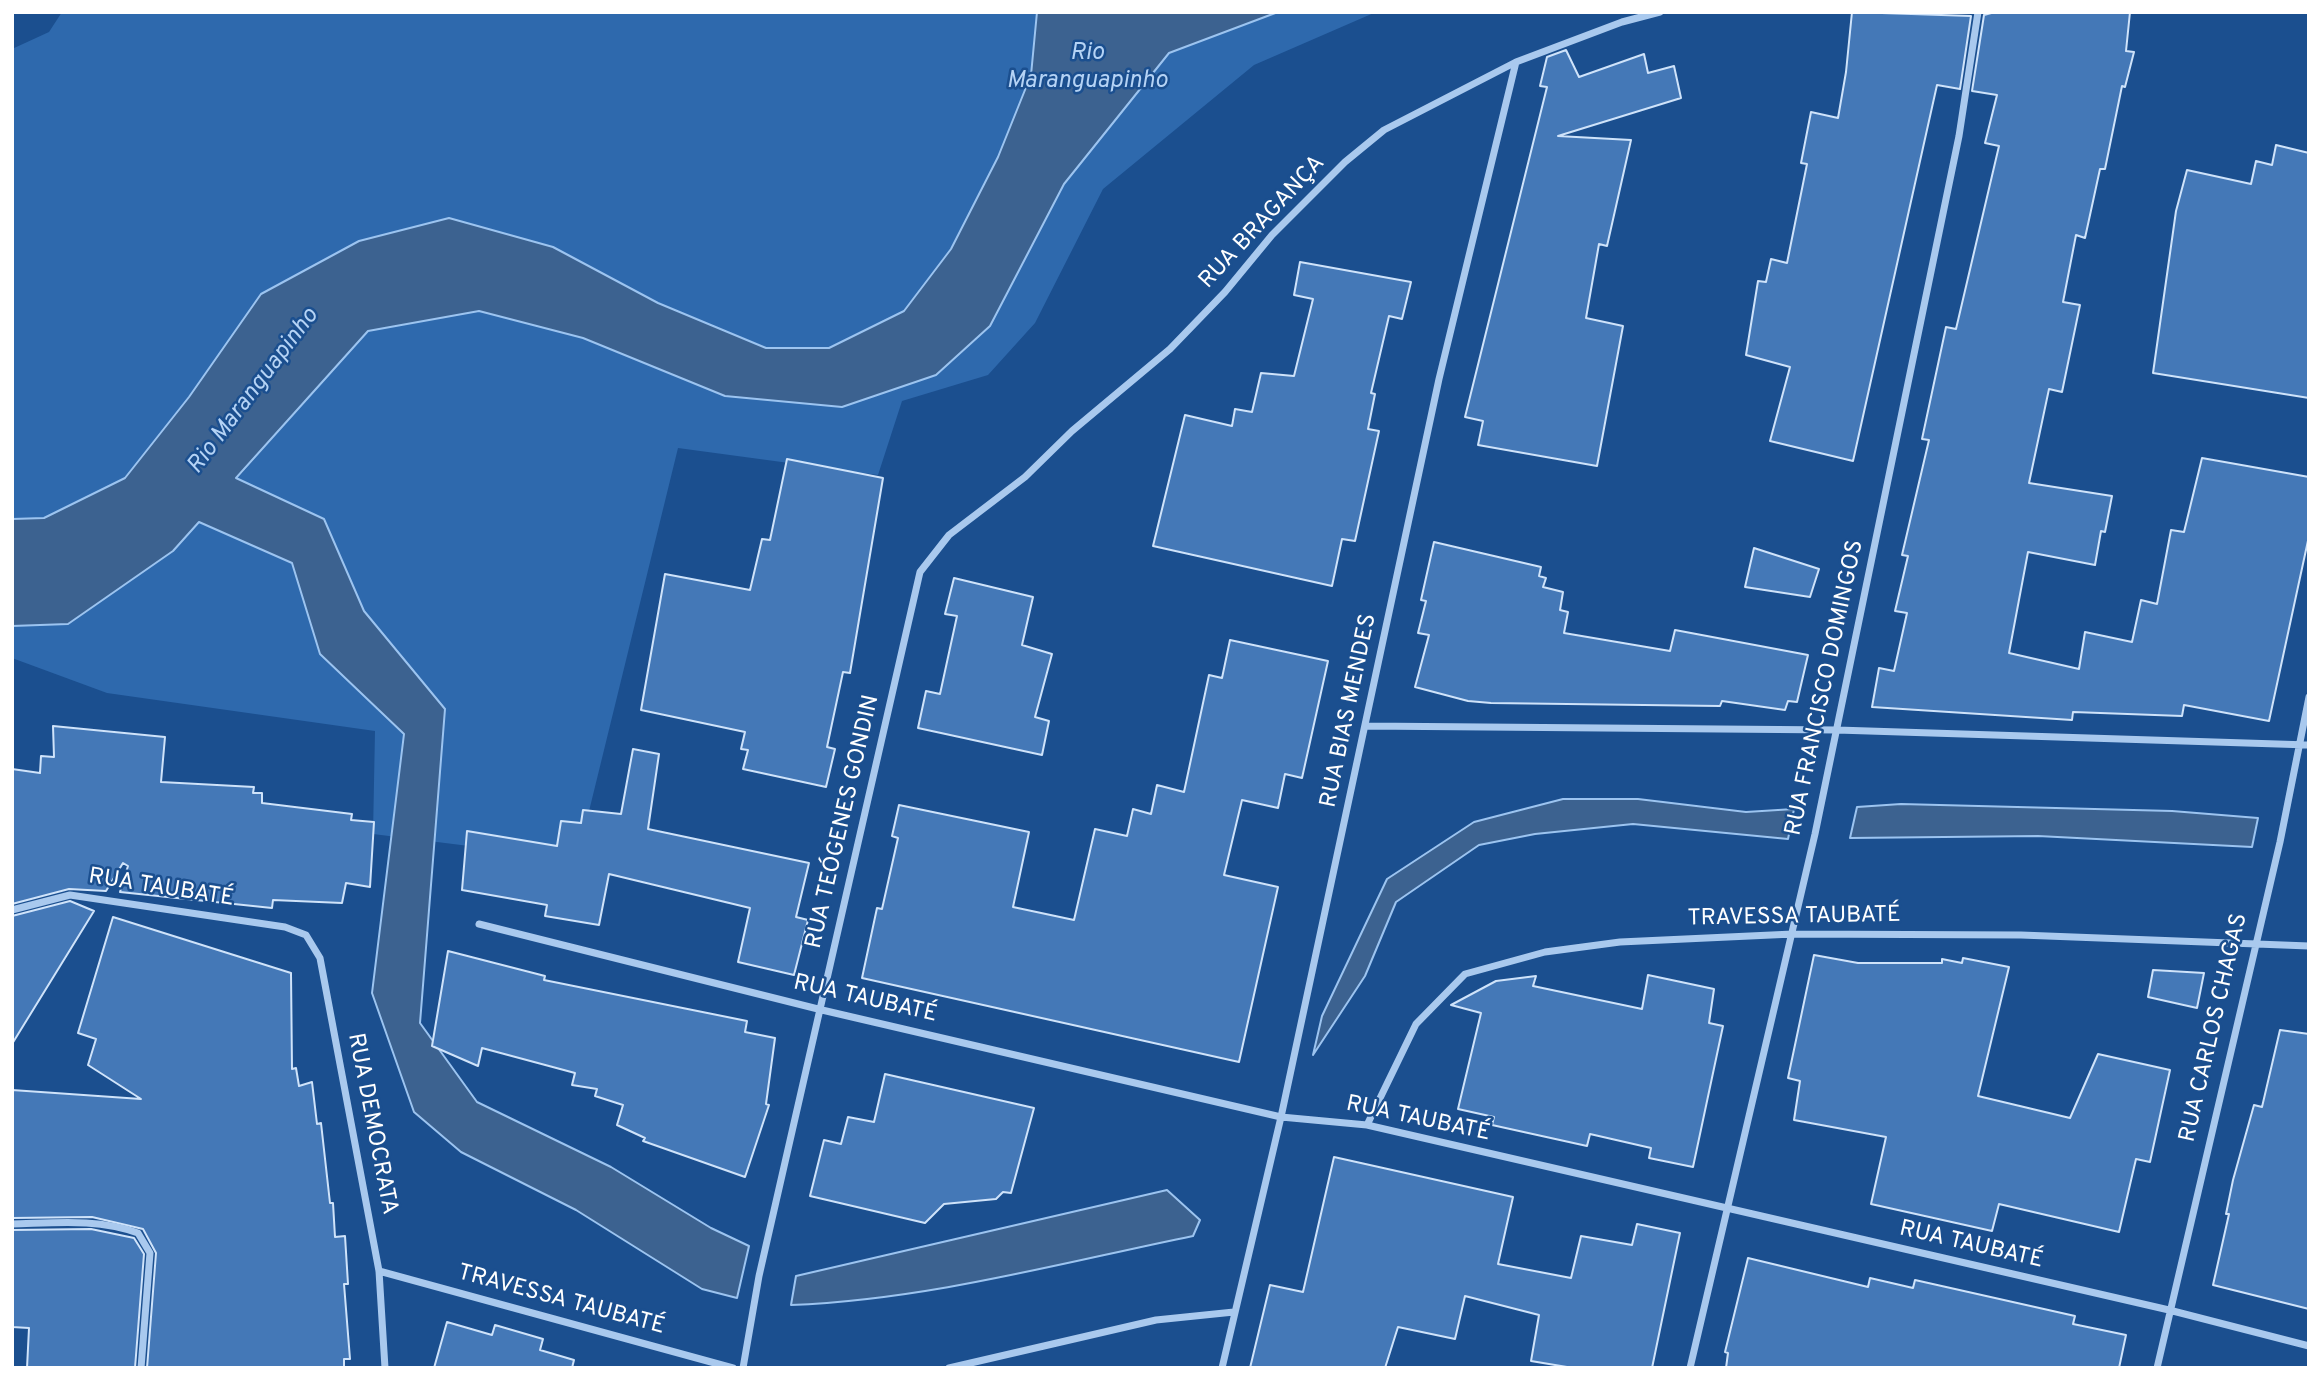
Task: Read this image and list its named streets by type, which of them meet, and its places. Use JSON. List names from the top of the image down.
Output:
{
  "streets": {
    "street": [
      "RUA BRAGANÇA",
      "RUA FRANCISCO DOMINGOS",
      "RUA BIAS MENDES",
      "RUA TEÓGENES GONDIN",
      "RUA TAUBATÉ",
      "TRAVESSA TAUBATÉ",
      "RUA CARLOS CHAGAS",
      "RUA DEMOCRATA"
    ]
  },
  "crossings": [
    ["RUA BRAGANÇA", "RUA BIAS MENDES"],
    ["RUA BRAGANÇA", "RUA TEÓGENES GONDIN"],
    ["RUA FRANCISCO DOMINGOS", "RUA TAUBATÉ"],
    ["RUA FRANCISCO DOMINGOS", "TRAVESSA TAUBATÉ"],
    ["RUA BIAS MENDES", "RUA TAUBATÉ"],
    ["RUA TEÓGENES GONDIN", "RUA TAUBATÉ"],
    ["RUA TAUBATÉ", "TRAVESSA TAUBATÉ"],
    ["RUA TAUBATÉ", "RUA CARLOS CHAGAS"],
    ["RUA TAUBATÉ", "RUA DEMOCRATA"],
    ["TRAVESSA TAUBATÉ", "RUA CARLOS CHAGAS"],
    ["TRAVESSA TAUBATÉ", "RUA DEMOCRATA"]
  ],
  "water": ["Rio Maranguapinho"]
}
